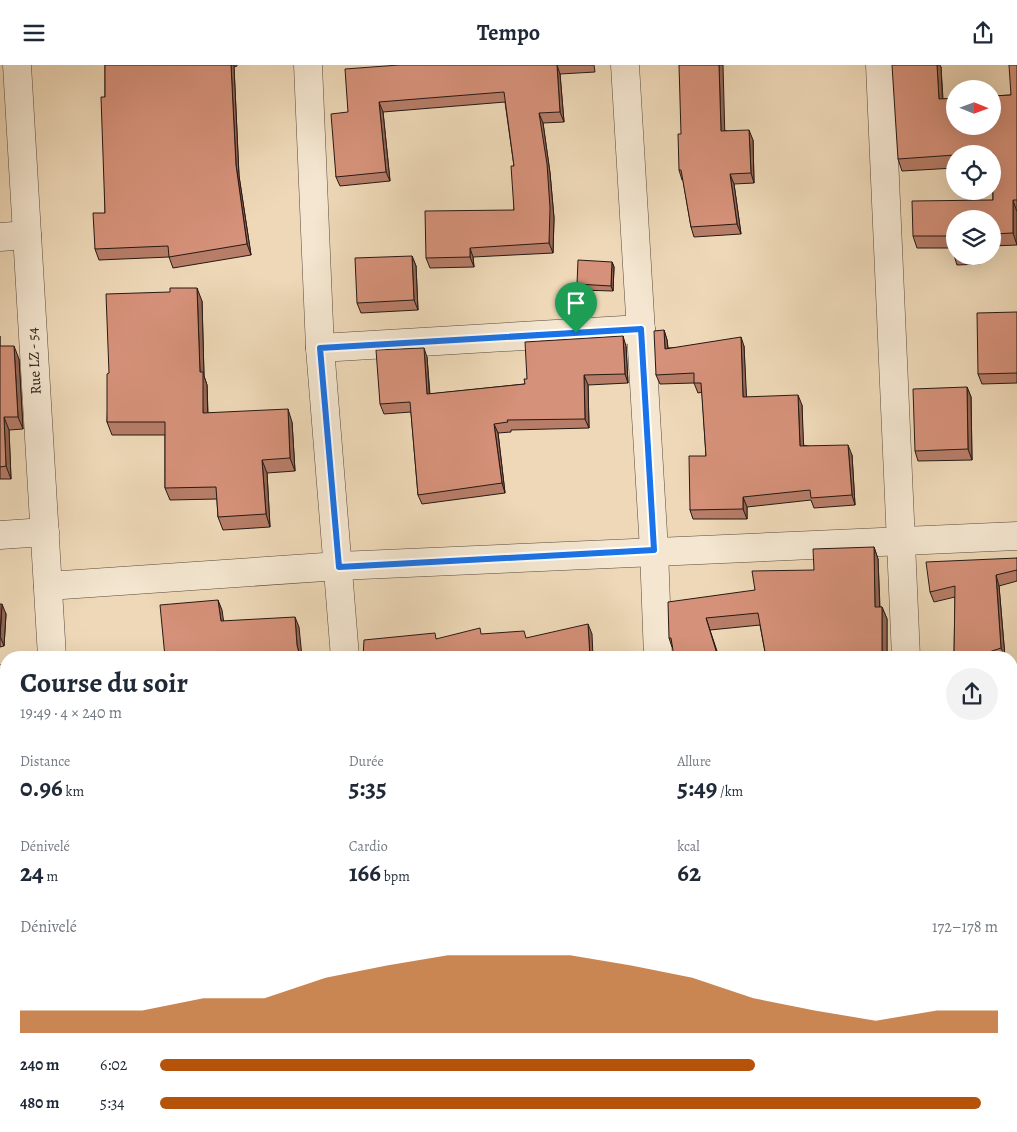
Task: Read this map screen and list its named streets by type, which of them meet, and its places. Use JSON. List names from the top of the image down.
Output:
{
  "streets": {
    "street": ["Rue LZ - 54"]
  },
  "north": "right",
  "page": {
    "header": "Tempo",
    "heading": ["Course du soir", "19:49 · 4 × 240 m"],
    "stats": [
      ["Distance", "0.96 km"],
      ["Durée", "5:35"],
      ["Allure", "5:49 /km"],
      ["Dénivelé", "24 m"],
      ["Cardio", "166 bpm"],
      ["kcal", "62"]
    ],
    "chart": ["Dénivelé", "172–178 m"],
    "list": [
      {
        "name": "240 m",
        "note": "6:02"
      },
      {
        "name": "480 m",
        "note": "5:34"
      }
    ]
  }
}
